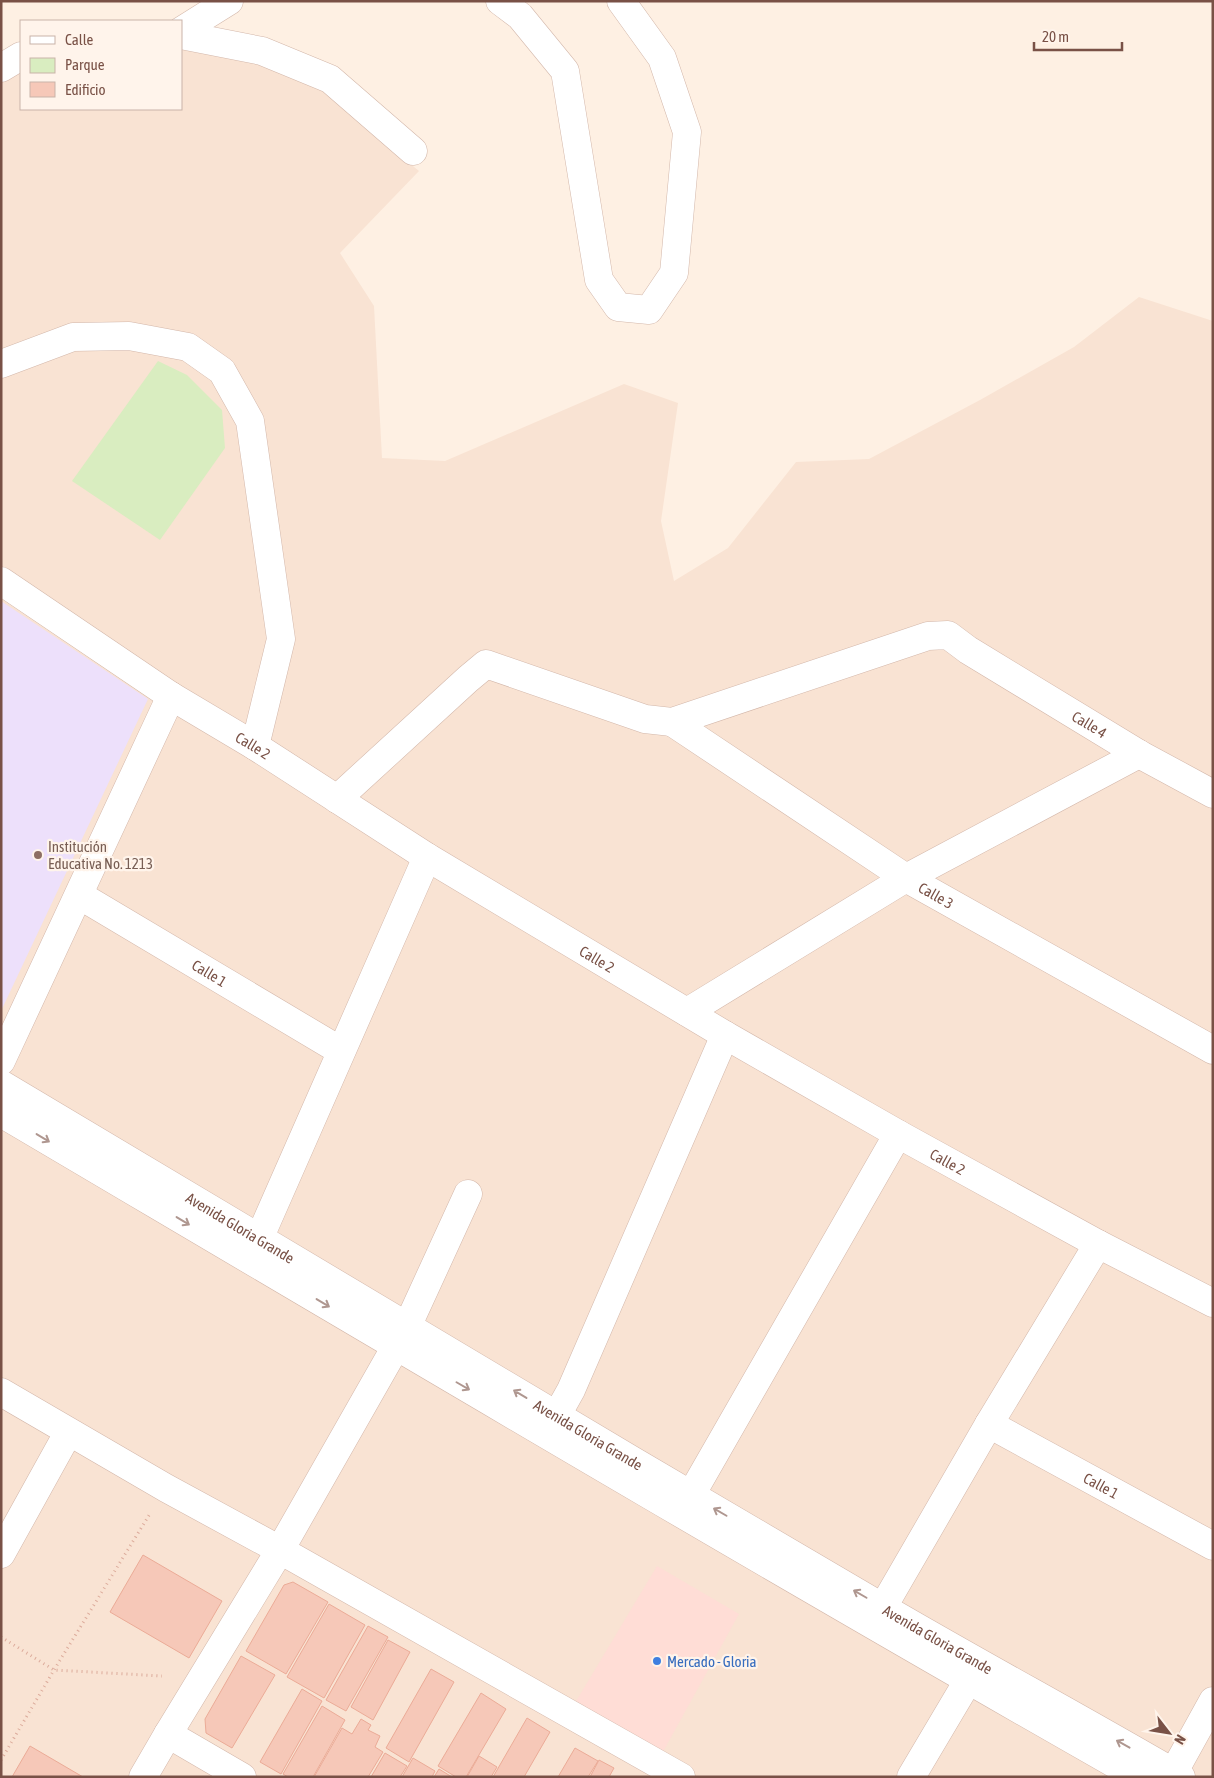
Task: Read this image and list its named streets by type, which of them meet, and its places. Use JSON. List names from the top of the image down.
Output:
{
  "streets": {
    "street": [
      "Calle 4",
      "Calle 2",
      "Calle 3",
      "Calle 1",
      "Avenida Gloria Grande"
    ]
  },
  "crossings": [
    ["Calle 4", "Calle 3"]
  ],
  "places": ["Institución Educativa No. 1213", "Mercado - Gloria"],
  "legend": ["Calle", "Parque", "Edificio"],
  "scale_bar": "20 m",
  "north": "bottom right"
}
